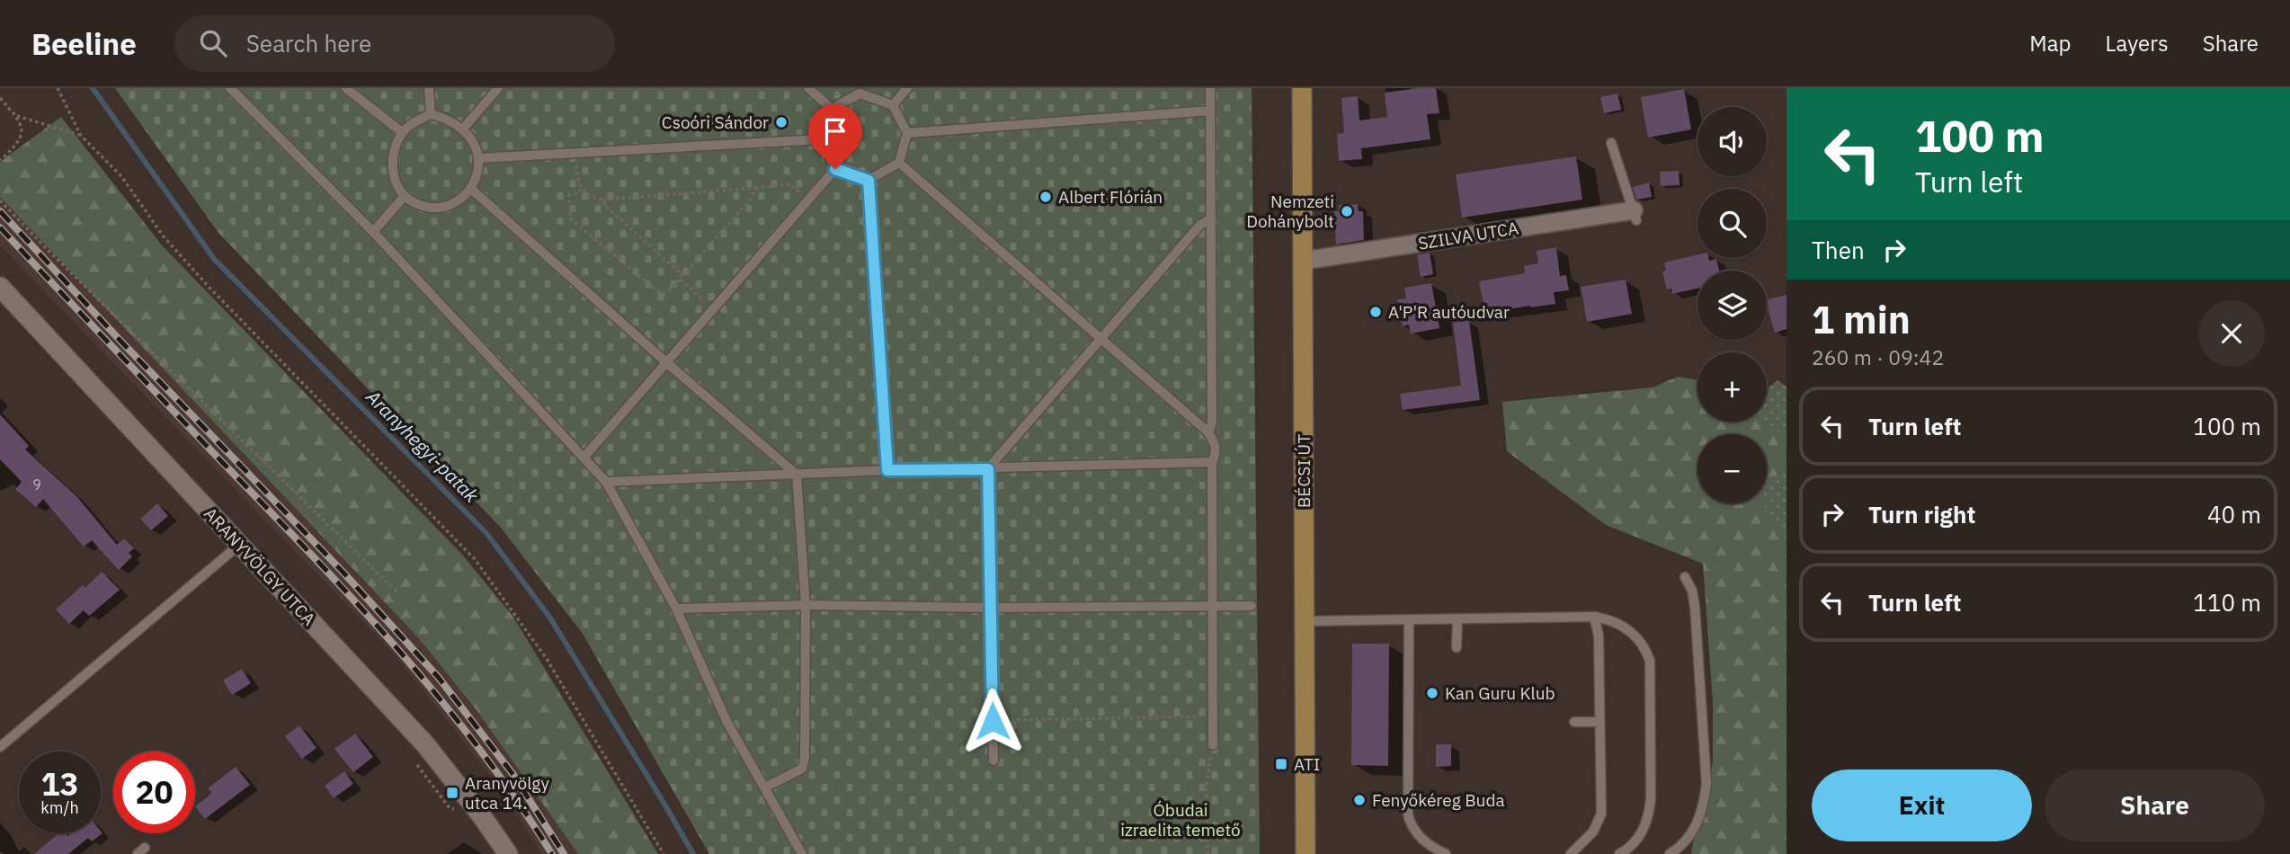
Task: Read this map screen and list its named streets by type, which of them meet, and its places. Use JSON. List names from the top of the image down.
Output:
{
  "streets": {
    "main road": ["BÉCSI ÚT"],
    "street": ["SZILVA UTCA", "ARANYVÖLGY UTCA"]
  },
  "crossings": [
    ["SZILVA UTCA", "BÉCSI ÚT"]
  ],
  "water": ["Aranyhegyi-patak"],
  "parks": ["Óbudai izraelita temető"],
  "places": {
    "other": [
      "Csoóri Sándor",
      "Albert Flórián",
      "Nemzeti Dohánybolt",
      "A'P'R autóudvar",
      "Kan Guru Klub",
      "Fenyőkéreg Buda"
    ],
    "transit": ["ATI", "Aranyvölgy utca 14."]
  },
  "house_numbers": ["9"],
  "page": {
    "header": "Beeline",
    "search": "Search here",
    "nav": ["Map", "Layers", "Share"],
    "turn": ["100 m", "Turn left"],
    "map_buttons": ["+", "−"],
    "then": "Then",
    "heading": ["1 min", "260 m · 09:42"],
    "list": [
      {
        "name": "Turn left",
        "value": "100 m"
      },
      {
        "name": "Turn right",
        "value": "40 m"
      },
      {
        "name": "Turn left",
        "value": "110 m"
      }
    ],
    "speed": "13 km/h",
    "limit": "20",
    "buttons": ["Exit", "Share"]
  }
}
